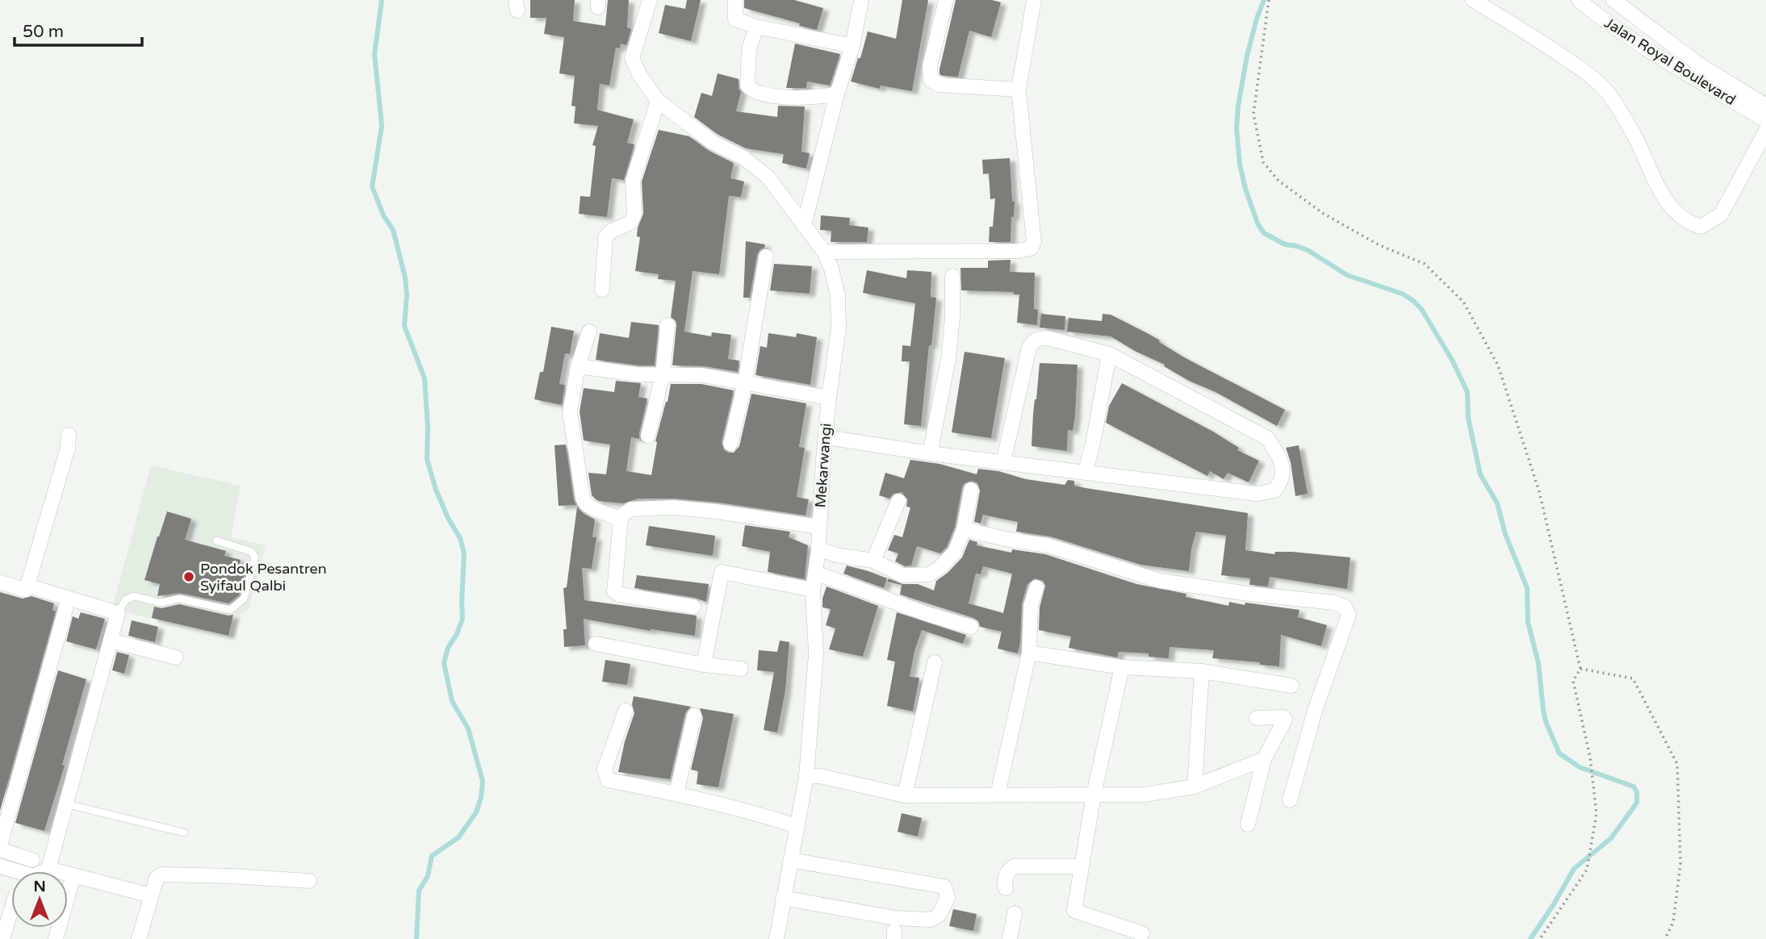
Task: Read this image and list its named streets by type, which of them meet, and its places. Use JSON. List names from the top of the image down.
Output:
{
  "streets": {
    "street": ["Jalan Royal Boulevard", "Mekarwangi"]
  },
  "places": ["Pondok Pesantren Syifaul Qalbi"],
  "scale_bar": "50 m",
  "north": "top"
}
